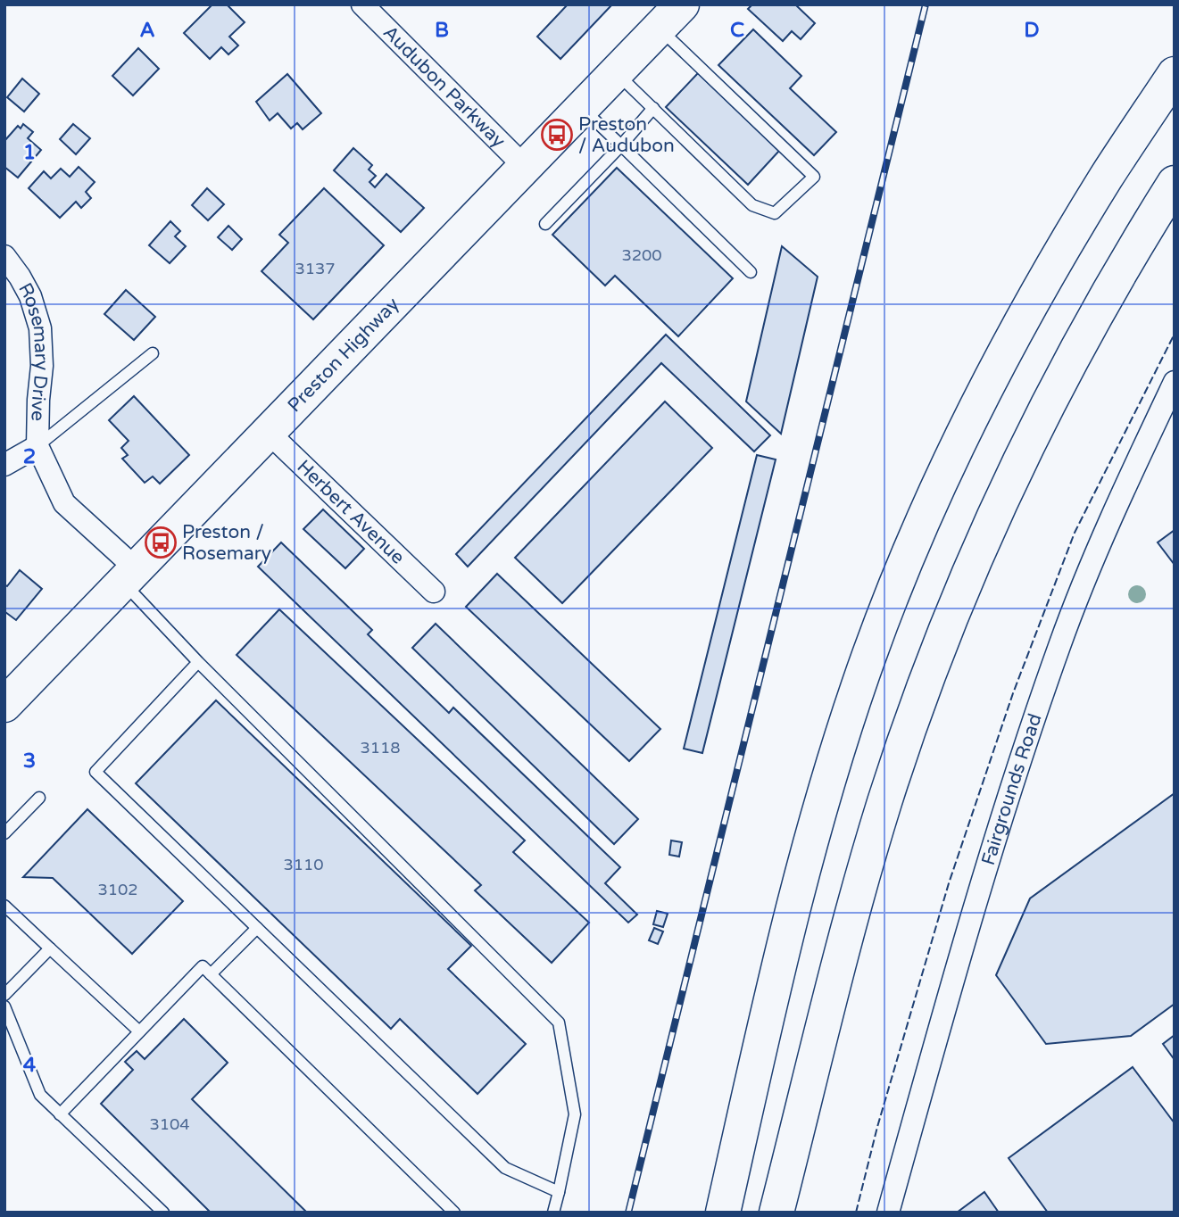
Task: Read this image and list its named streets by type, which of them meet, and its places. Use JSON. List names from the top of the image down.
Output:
{
  "streets": {
    "main road": ["Preston Highway"],
    "street": [
      "Audubon Parkway",
      "Rosemary Drive",
      "Herbert Avenue",
      "Fairgrounds Road"
    ]
  },
  "crossings": [
    ["Audubon Parkway", "Preston Highway"],
    ["Rosemary Drive", "Preston Highway"],
    ["Preston Highway", "Herbert Avenue"]
  ],
  "places": {
    "bus stop": ["Preston / Audubon", "Preston / Rosemary"]
  },
  "house_numbers": [
    "3200",
    "3137",
    "3118",
    "3110",
    "3102",
    "3104"
  ],
  "grid": {
    "columns": [
      "A",
      "B",
      "C",
      "D"
    ],
    "rows": [
      "1",
      "2",
      "3",
      "4"
    ]
  }
}
